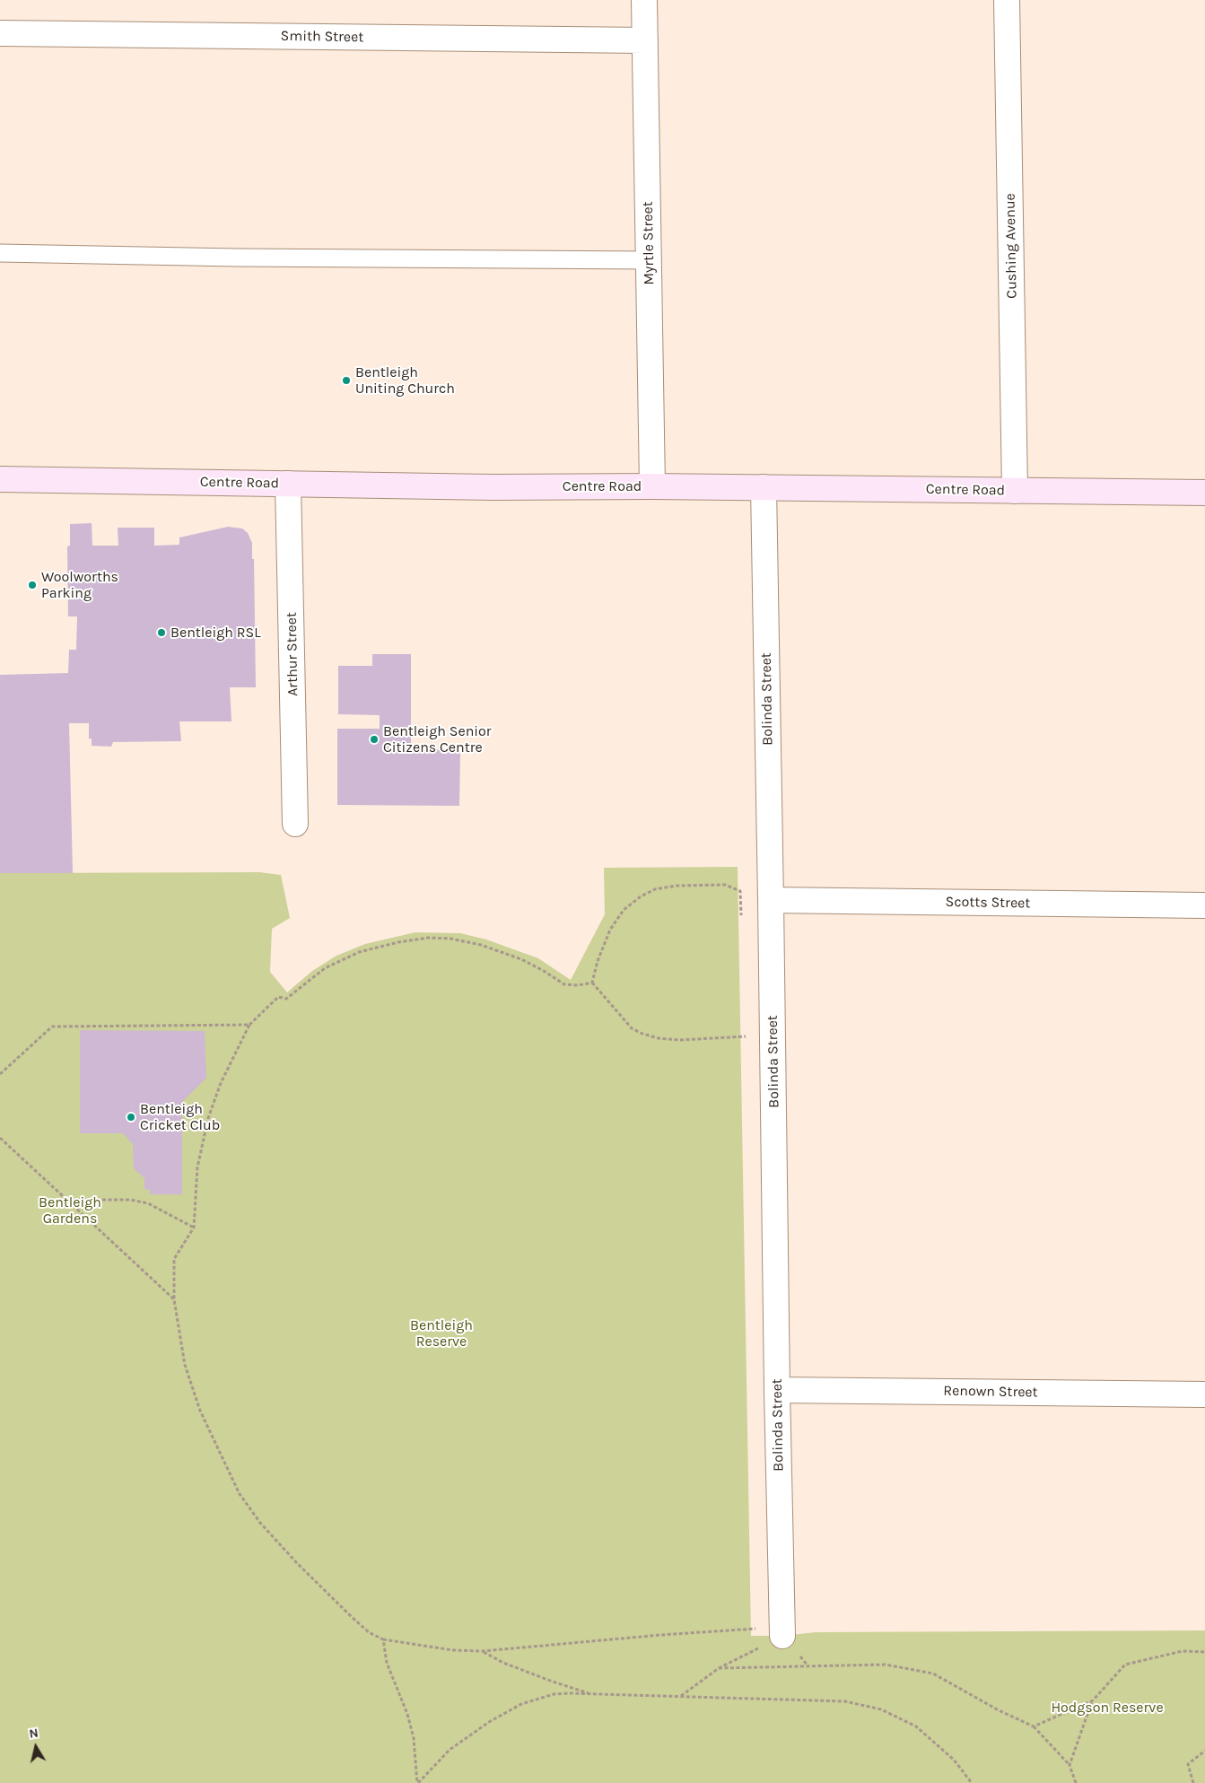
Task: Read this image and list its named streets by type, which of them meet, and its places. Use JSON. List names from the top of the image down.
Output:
{
  "streets": {
    "main road": ["Centre Road"],
    "street": [
      "Smith Street",
      "Myrtle Street",
      "Cushing Avenue",
      "Arthur Street",
      "Bolinda Street",
      "Scotts Street",
      "Renown Street"
    ]
  },
  "crossings": [
    ["Smith Street", "Myrtle Street"],
    ["Myrtle Street", "Centre Road"],
    ["Cushing Avenue", "Centre Road"],
    ["Centre Road", "Arthur Street"],
    ["Centre Road", "Bolinda Street"],
    ["Bolinda Street", "Scotts Street"],
    ["Bolinda Street", "Renown Street"]
  ],
  "parks": ["Bentleigh Gardens", "Bentleigh Reserve", "Hodgson Reserve"],
  "places": [
    "Bentleigh Uniting Church",
    "Woolworths Parking",
    "Bentleigh RSL",
    "Bentleigh Senior Citizens Centre",
    "Bentleigh Cricket Club"
  ],
  "north": "top"
}
